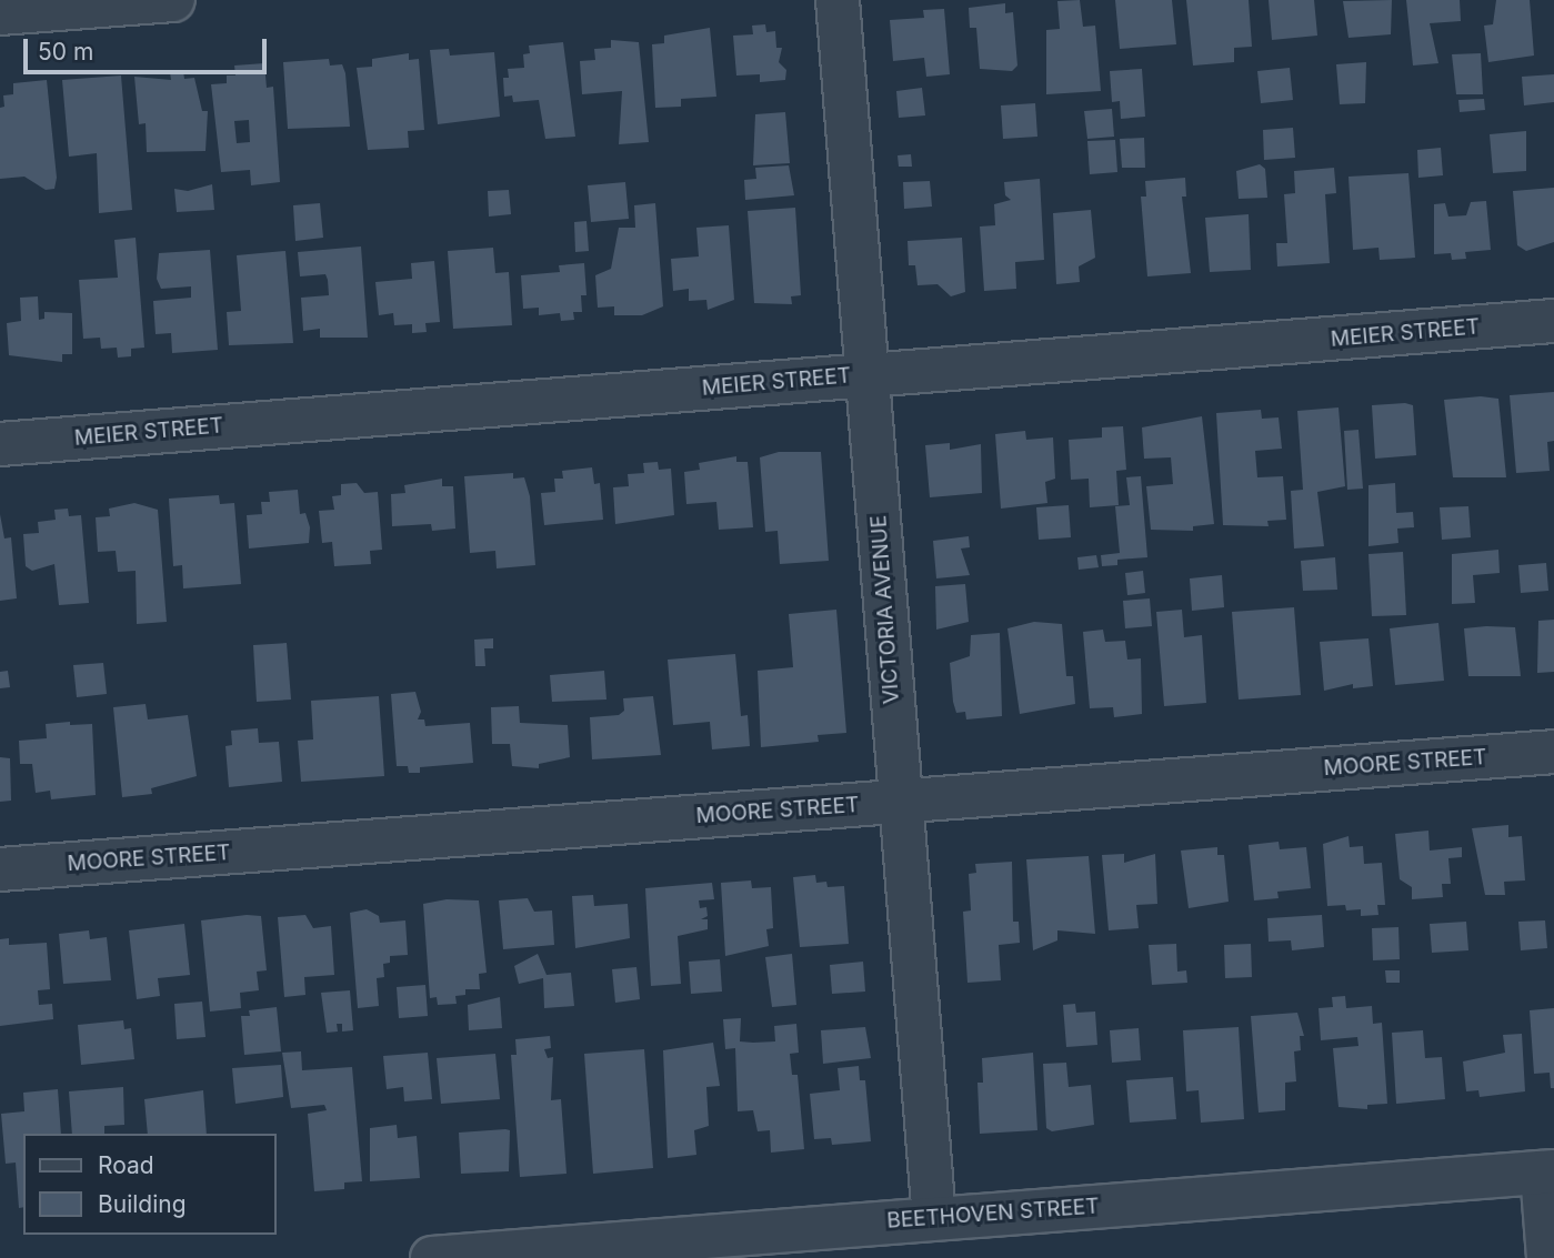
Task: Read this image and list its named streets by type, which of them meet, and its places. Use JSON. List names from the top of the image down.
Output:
{
  "streets": {
    "street": [
      "MEIER STREET",
      "VICTORIA AVENUE",
      "MOORE STREET",
      "BEETHOVEN STREET"
    ]
  },
  "crossings": [
    ["MEIER STREET", "VICTORIA AVENUE"],
    ["VICTORIA AVENUE", "MOORE STREET"],
    ["VICTORIA AVENUE", "BEETHOVEN STREET"]
  ],
  "legend": ["Road", "Building"],
  "scale_bar": "50 m"
}
